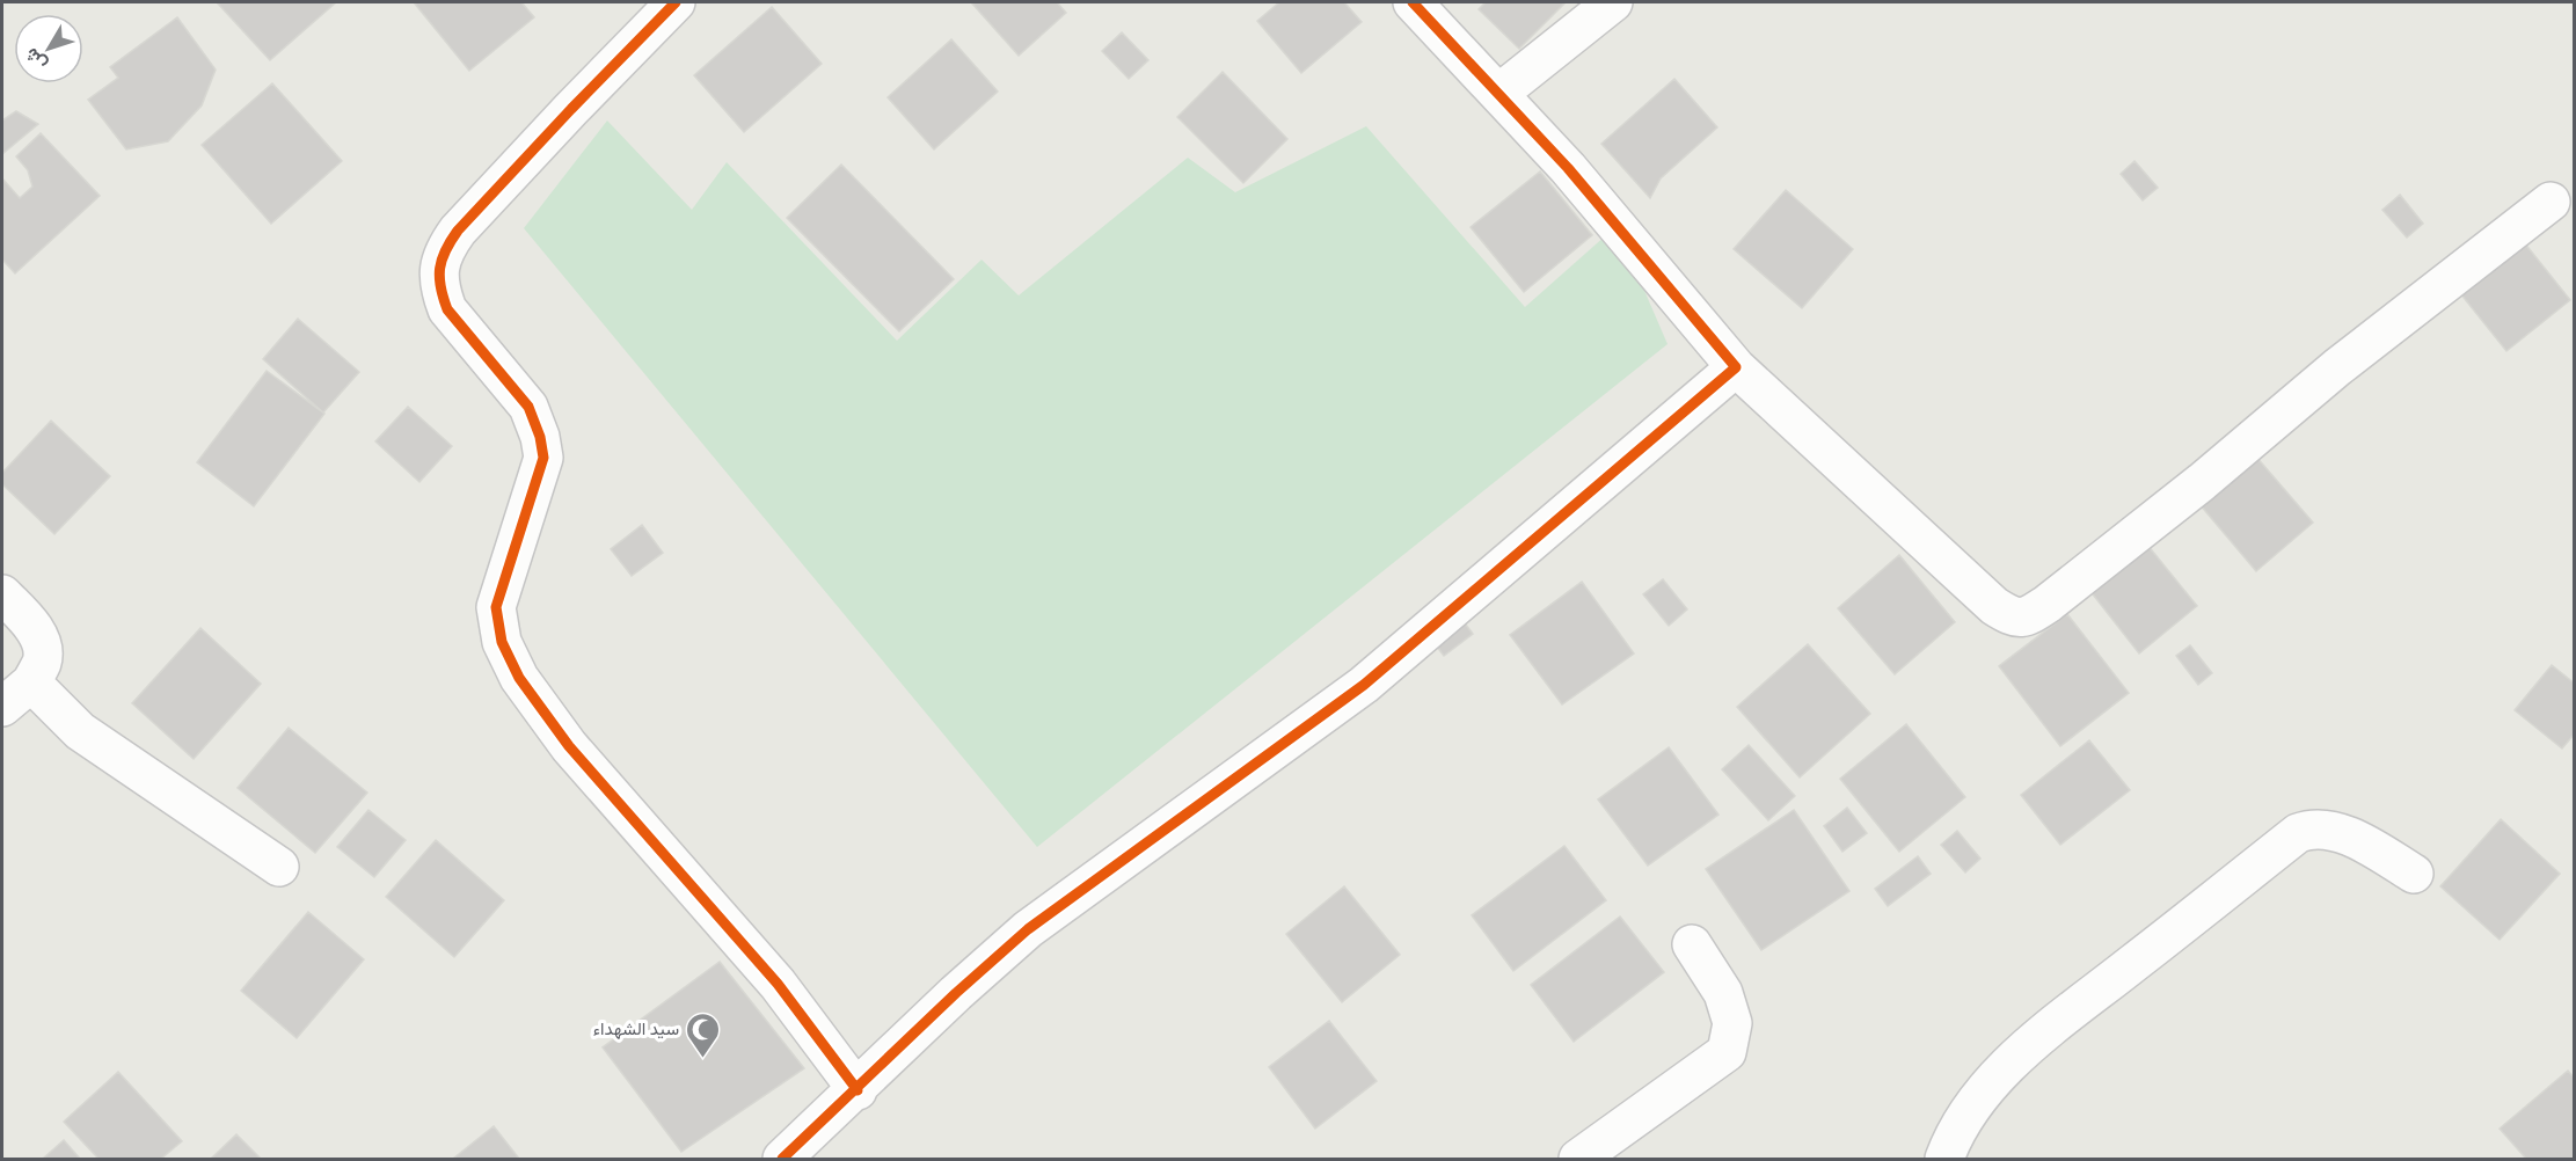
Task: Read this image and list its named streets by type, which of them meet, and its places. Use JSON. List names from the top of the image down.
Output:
{
  "places": {
    "mosque": ["سيد الشهداء"]
  },
  "north": "bottom left"
}
